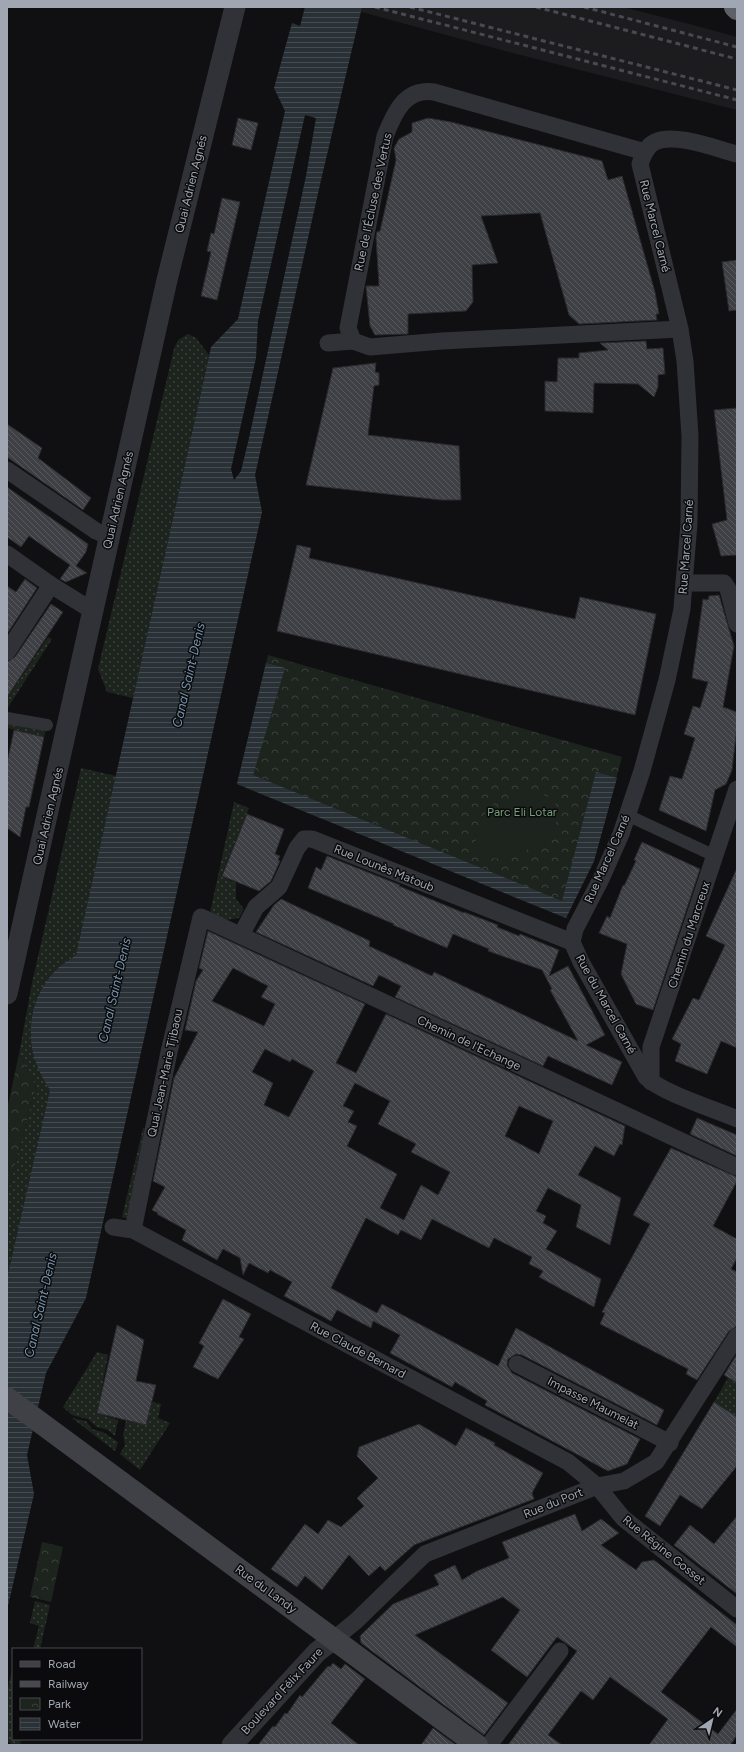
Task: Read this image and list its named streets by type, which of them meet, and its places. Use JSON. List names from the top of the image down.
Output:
{
  "streets": {
    "main road": ["Rue du Landy"],
    "street": [
      "Quai Adrien Agnés",
      "Rue de l'Écluse des Vertus",
      "Rue Marcel Carné",
      "Rue Lounès Matoub",
      "Chemin du Marcreux",
      "Rue du Marcel Carné",
      "Chemin de l'Echange",
      "Quai Jean-Marie Tjibaou",
      "Rue Claude Bernard",
      "Impasse Maumelat",
      "Rue du Port",
      "Rue Régine Gosset",
      "Boulevard Félix Faure"
    ]
  },
  "crossings": [
    ["Rue de l'Écluse des Vertus", "Rue Marcel Carné"],
    ["Rue Marcel Carné", "Rue Lounès Matoub"],
    ["Rue Marcel Carné", "Rue du Marcel Carné"],
    ["Rue Lounès Matoub", "Rue du Marcel Carné"],
    ["Rue Lounès Matoub", "Chemin de l'Echange"],
    ["Chemin du Marcreux", "Rue du Marcel Carné"],
    ["Chemin de l'Echange", "Quai Jean-Marie Tjibaou"],
    ["Quai Jean-Marie Tjibaou", "Rue Claude Bernard"],
    ["Rue Claude Bernard", "Rue du Port"],
    ["Rue Claude Bernard", "Rue Régine Gosset"],
    ["Impasse Maumelat", "Rue du Port"],
    ["Rue du Port", "Rue Régine Gosset"],
    ["Rue du Port", "Rue du Landy"],
    ["Rue du Port", "Boulevard Félix Faure"],
    ["Rue du Landy", "Boulevard Félix Faure"]
  ],
  "water": ["Canal Saint-Denis"],
  "parks": ["Parc Eli Lotar"],
  "legend": [
    "Road",
    "Railway",
    "Park",
    "Water"
  ],
  "north": "top right"
}
